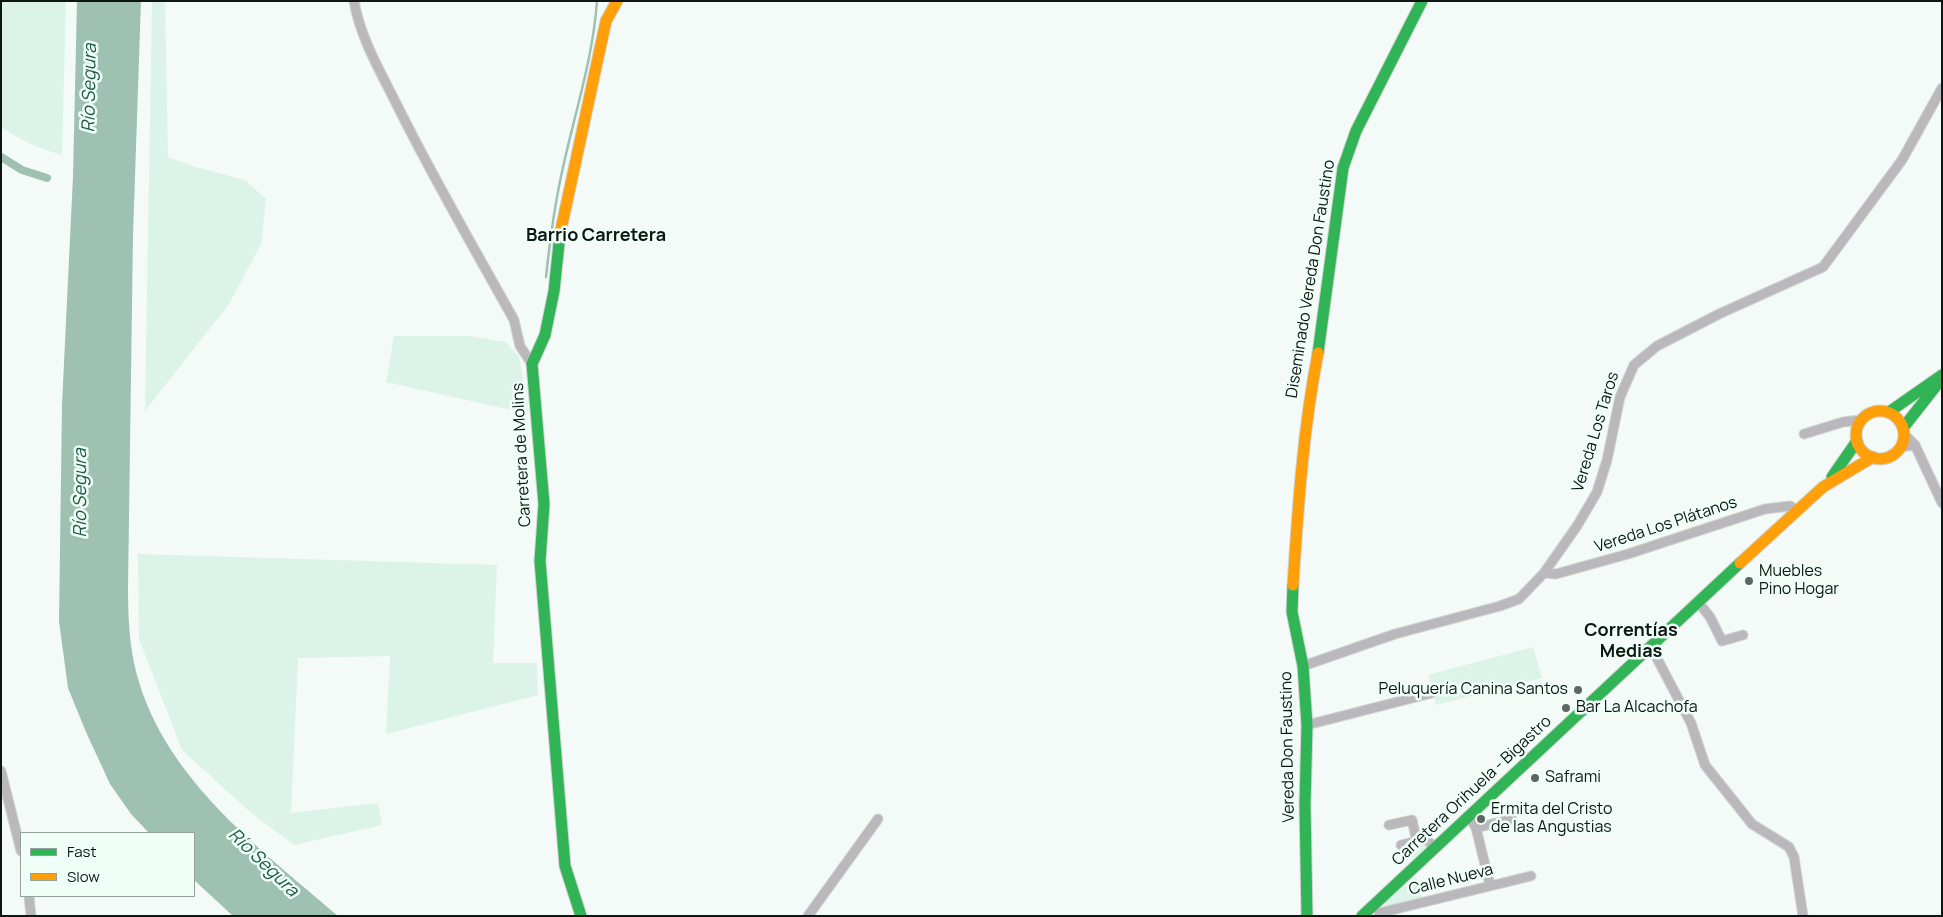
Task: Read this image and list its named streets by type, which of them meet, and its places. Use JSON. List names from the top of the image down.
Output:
{
  "streets": {
    "street": [
      "Diseminado Vereda Don Faustino",
      "Vereda Los Taros",
      "Carretera de Molins",
      "Vereda Los Plátanos",
      "Vereda Don Faustino",
      "Carretera Orihuela - Bigastro",
      "Calle Nueva"
    ]
  },
  "crossings": [
    ["Diseminado Vereda Don Faustino", "Vereda Don Faustino"],
    ["Vereda Los Taros", "Vereda Los Plátanos"],
    ["Vereda Los Taros", "Vereda Don Faustino"],
    ["Vereda Los Plátanos", "Carretera Orihuela - Bigastro"],
    ["Carretera Orihuela - Bigastro", "Calle Nueva"]
  ],
  "districts": ["Barrio Carretera", "Correntías Medias"],
  "water": ["Río Segura"],
  "places": [
    "Muebles Pino Hogar",
    "Peluquería Canina Santos",
    "Bar La Alcachofa",
    "Saframi",
    "Ermita del Cristo de las Angustias"
  ],
  "legend": ["Fast", "Slow"]
}
